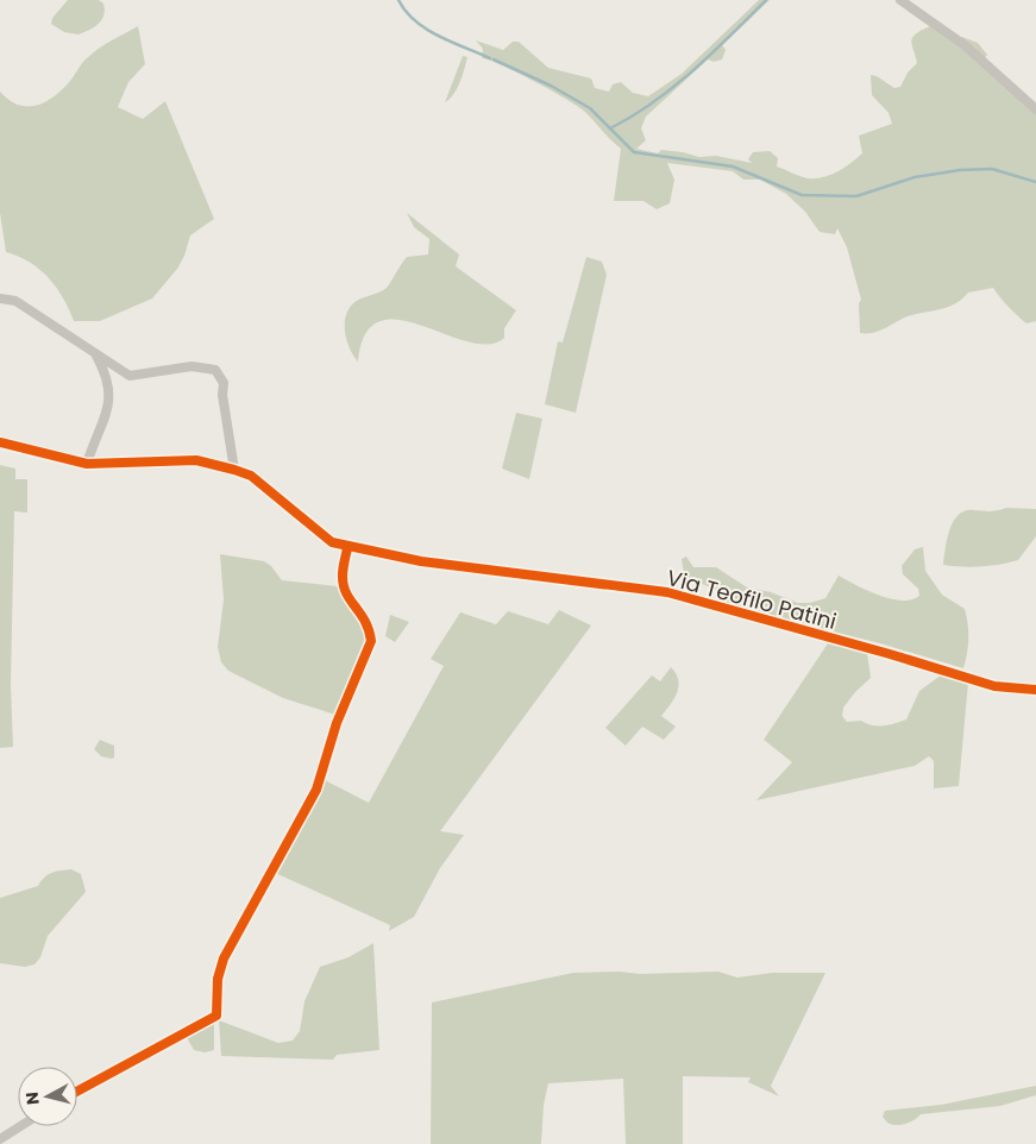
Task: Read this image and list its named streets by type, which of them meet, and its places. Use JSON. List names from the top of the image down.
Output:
{
  "streets": {
    "street": ["Via Teofilo Patini"]
  },
  "north": "left"
}
